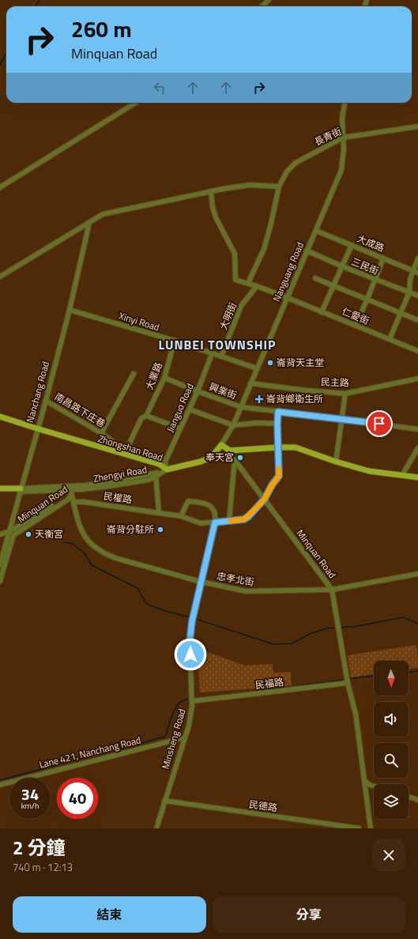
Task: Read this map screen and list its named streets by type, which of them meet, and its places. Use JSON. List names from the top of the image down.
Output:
{
  "streets": {
    "main road": ["Zhongshan Road", "Zhengyi Road"],
    "street": [
      "長青街",
      "大成路",
      "三民街",
      "Nanguang Road",
      "大明街",
      "仁愛街",
      "Xinyi Road",
      "大業路",
      "民主路",
      "興業街",
      "Nanchang Road",
      "Jianguo Road",
      "南昌路下庄巷",
      "民權路",
      "Minquan Road",
      "忠孝北街",
      "民福路",
      "Minsheng Road",
      "Lane 421, Nanchang Road",
      "民德路"
    ]
  },
  "crossings": [
    ["長青街", "Nanguang Road"],
    ["長青街", "仁愛街"],
    ["大成路", "Nanguang Road"],
    ["三民街", "Nanguang Road"],
    ["Nanguang Road", "仁愛街"],
    ["Nanguang Road", "Xinyi Road"],
    ["Nanguang Road", "民主路"],
    ["Nanguang Road", "興業街"],
    ["大明街", "仁愛街"],
    ["大明街", "Xinyi Road"],
    ["Xinyi Road", "大業路"],
    ["Xinyi Road", "Nanchang Road"],
    ["Xinyi Road", "Jianguo Road"],
    ["大業路", "興業街"],
    ["大業路", "Zhongshan Road"],
    ["興業街", "Jianguo Road"],
    ["Nanchang Road", "南昌路下庄巷"],
    ["Nanchang Road", "Zhongshan Road"],
    ["Nanchang Road", "Zhengyi Road"],
    ["Nanchang Road", "Minquan Road"],
    ["Jianguo Road", "Zhongshan Road"],
    ["Jianguo Road", "Zhengyi Road"],
    ["南昌路下庄巷", "Zhongshan Road"],
    ["Zhongshan Road", "Zhengyi Road"],
    ["Zhongshan Road", "Minquan Road"],
    ["Zhengyi Road", "Minquan Road"],
    ["Zhengyi Road", "忠孝北街"],
    ["民權路", "忠孝北街"],
    ["民權路", "Minsheng Road"],
    ["Minquan Road", "忠孝北街"],
    ["Minquan Road", "民福路"],
    ["忠孝北街", "Minsheng Road"],
    ["民福路", "Minsheng Road"],
    ["Minsheng Road", "Lane 421, Nanchang Road"],
    ["Minsheng Road", "民德路"]
  ],
  "districts": ["LUNBEI TOWNSHIP"],
  "places": {
    "other": [
      "崙背天主堂",
      "奉天宮",
      "崙背分駐所",
      "天衡宮"
    ],
    "health": ["崙背鄉衛生所"]
  },
  "north": "bottom",
  "page": {
    "turn": ["260 m", "Minquan Road"],
    "speed": "34 km/h",
    "limit": "40",
    "heading": ["2 分鐘", "740 m · 12:13"],
    "buttons": ["結束", "分享"]
  }
}
